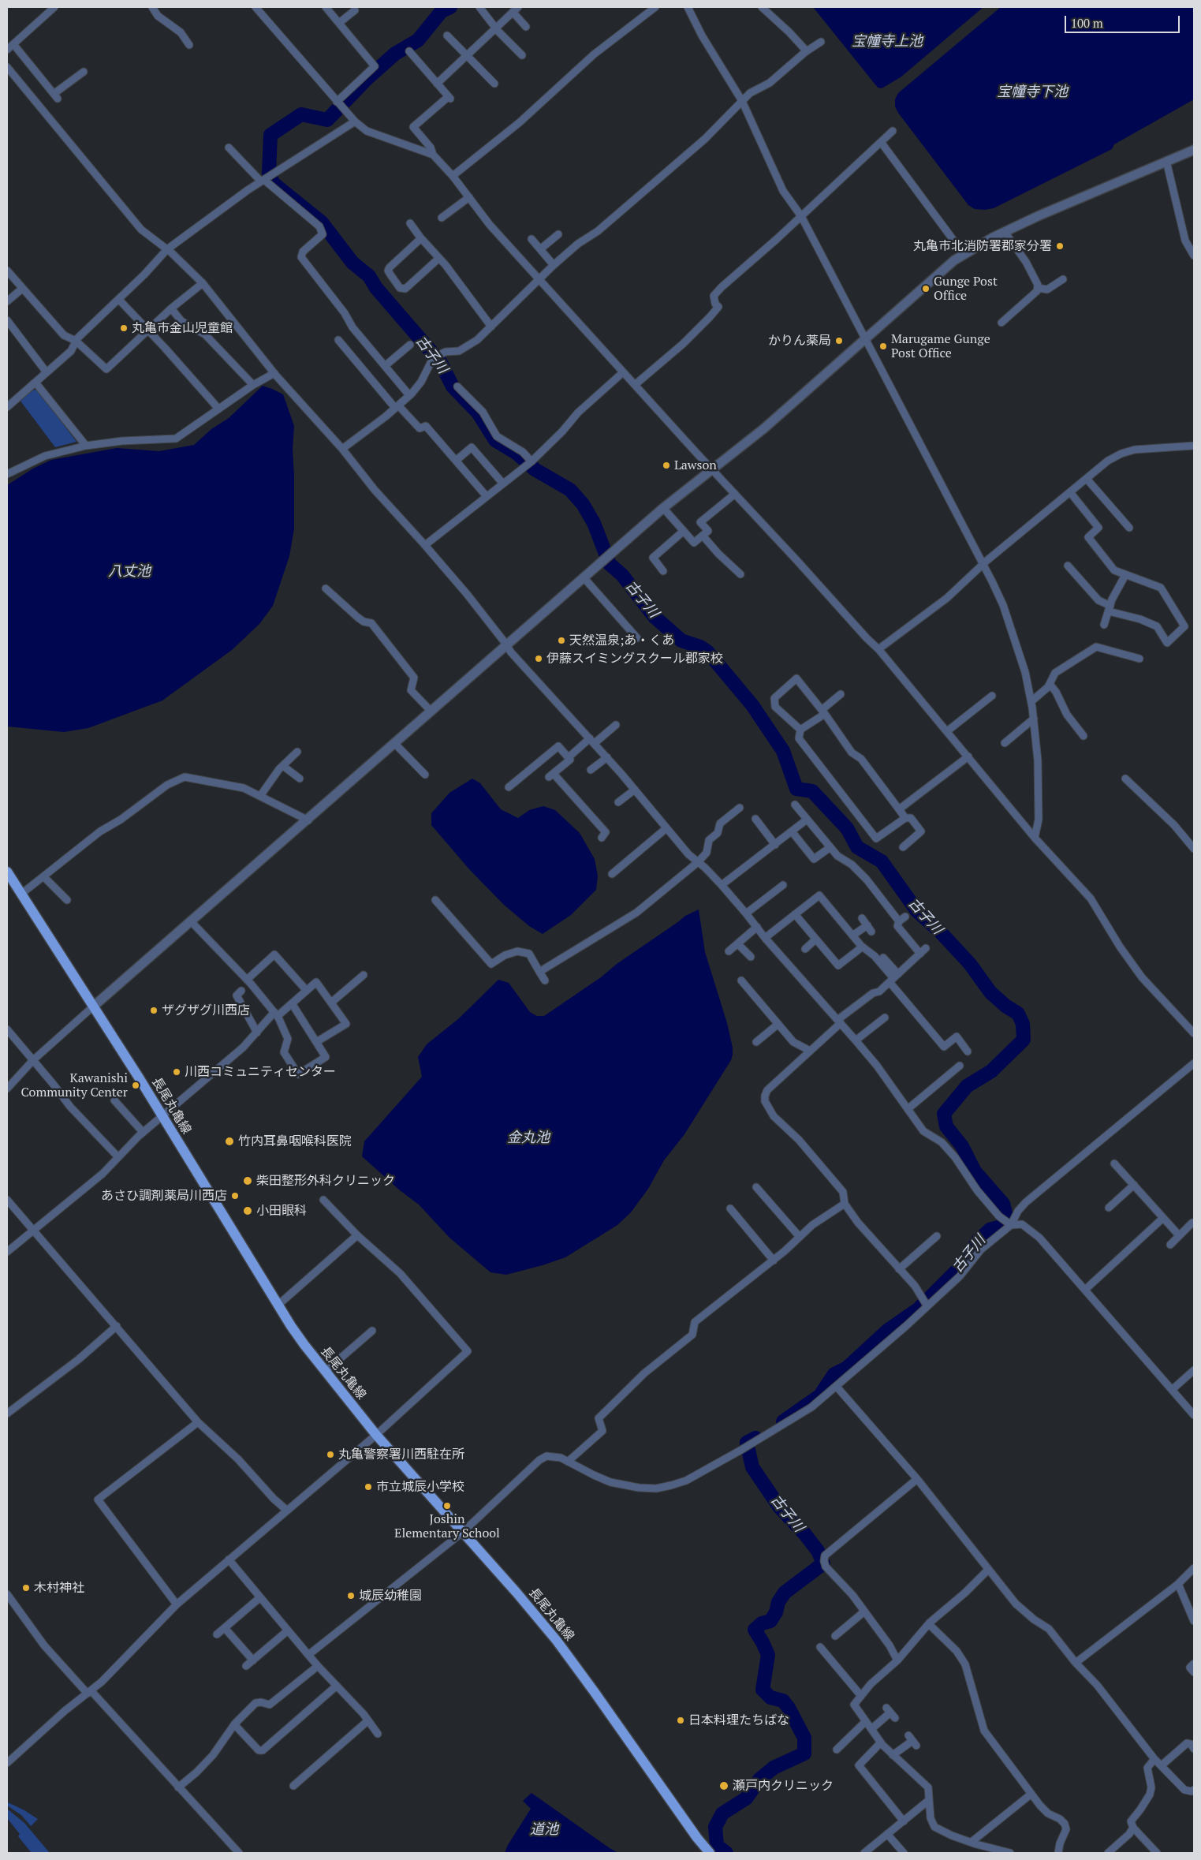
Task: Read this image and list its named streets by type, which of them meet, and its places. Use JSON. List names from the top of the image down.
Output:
{
  "streets": {
    "main road": ["長尾丸亀線"]
  },
  "water": [
    "宝幢寺上池",
    "宝幢寺下池",
    "古子川",
    "八丈池",
    "金丸池",
    "道池"
  ],
  "places": [
    "丸亀市北消防署郡家分署",
    "Gunge Post Office",
    "丸亀市金山児童館",
    "かりん薬局",
    "Marugame Gunge Post Office",
    "Lawson",
    "天然温泉;あ・くあ",
    "伊藤スイミングスクール郡家校",
    "ザグザグ川西店",
    "川西コミュニティセンター",
    "Kawanishi Community Center",
    "竹内耳鼻咽喉科医院",
    "柴田整形外科クリニック",
    "あさひ調剤薬局川西店",
    "小田眼科",
    "丸亀警察署川西駐在所",
    "市立城辰小学校",
    "Joshin Elementary School",
    "木村神社",
    "城辰幼稚園",
    "日本料理たちばな",
    "瀬戸内クリニック"
  ],
  "scale_bar": "100 m"
}
